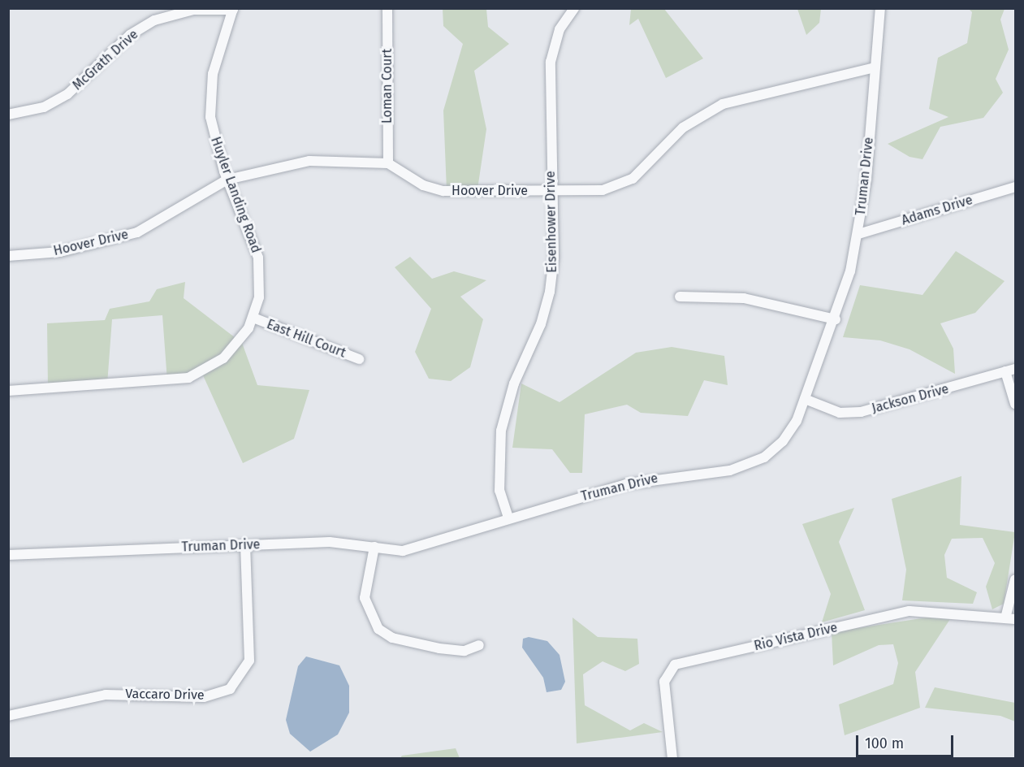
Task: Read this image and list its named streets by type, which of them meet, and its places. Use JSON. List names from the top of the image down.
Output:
{
  "streets": {
    "street": [
      "McGrath Drive",
      "Loman Court",
      "Truman Drive",
      "Hoover Drive",
      "Huyler Landing Road",
      "Adams Drive",
      "Eisenhower Drive",
      "East Hill Court",
      "Jackson Drive",
      "Rio Vista Drive",
      "Vaccaro Drive"
    ]
  },
  "crossings": [
    ["McGrath Drive", "Huyler Landing Road"],
    ["Loman Court", "Hoover Drive"],
    ["Truman Drive", "Hoover Drive"],
    ["Truman Drive", "Adams Drive"],
    ["Truman Drive", "Eisenhower Drive"],
    ["Truman Drive", "Jackson Drive"],
    ["Truman Drive", "Vaccaro Drive"],
    ["Hoover Drive", "Huyler Landing Road"],
    ["Hoover Drive", "Eisenhower Drive"],
    ["Huyler Landing Road", "East Hill Court"]
  ],
  "scale_bar": "100 m"
}
